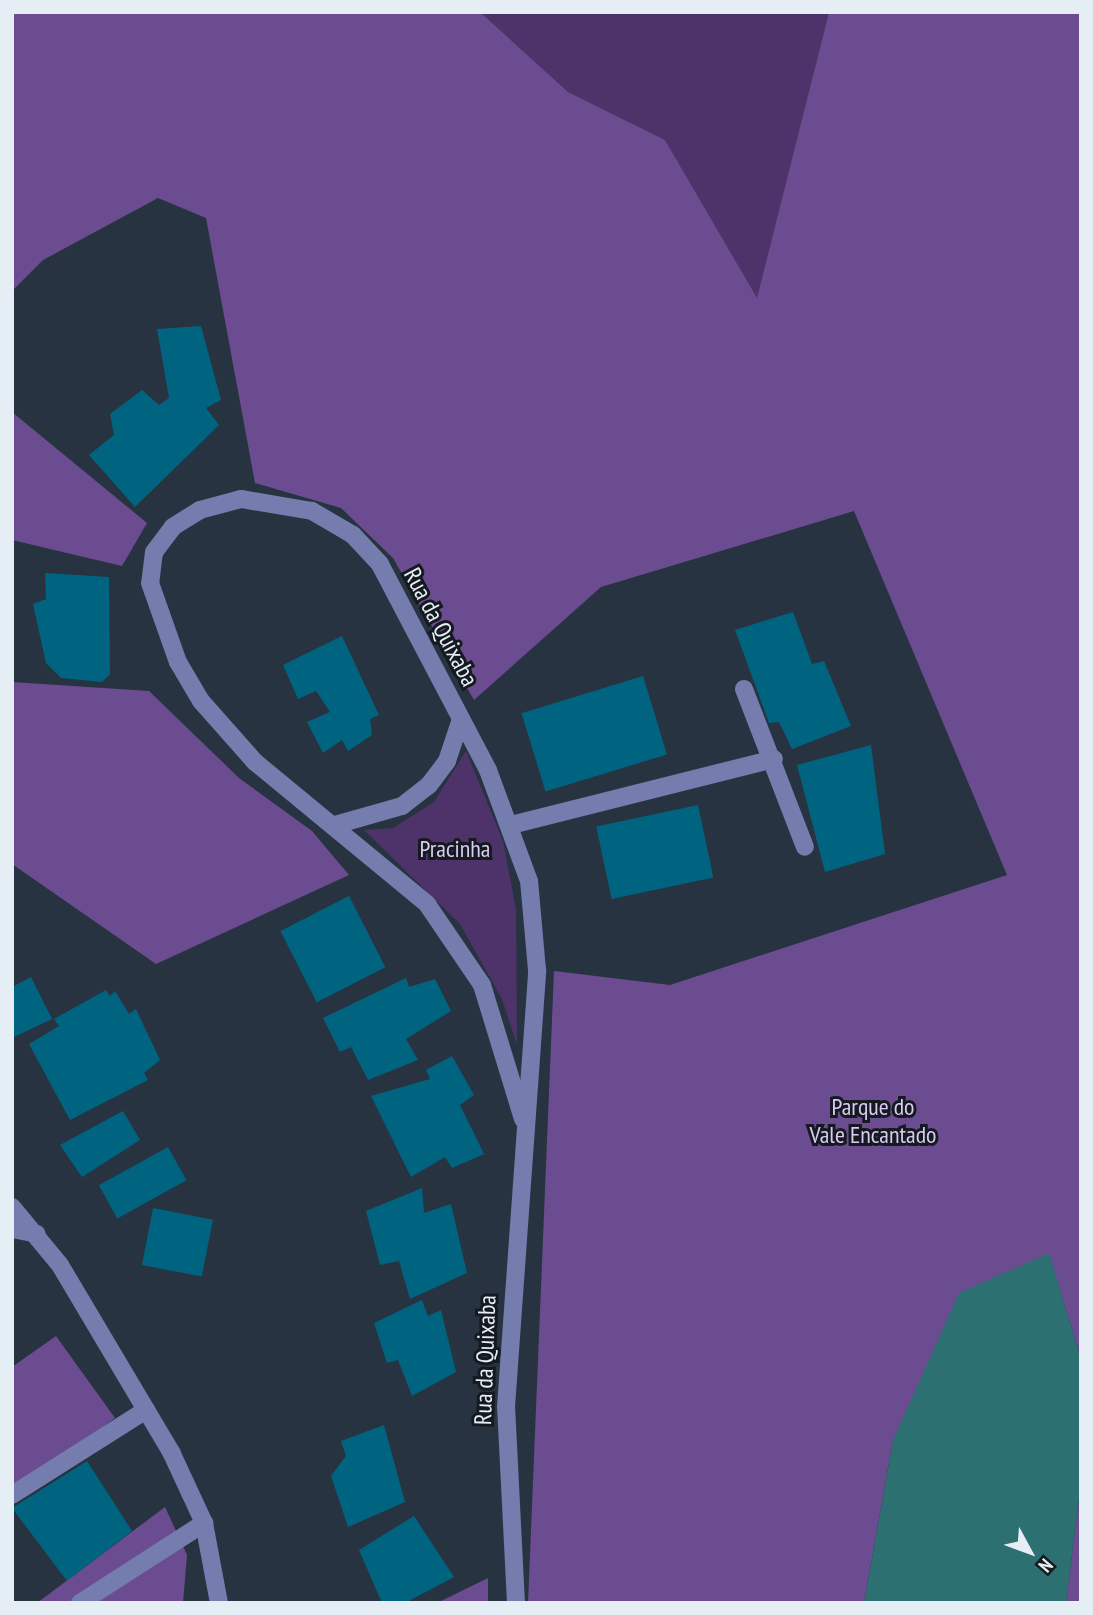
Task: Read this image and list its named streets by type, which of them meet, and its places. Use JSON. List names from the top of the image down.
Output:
{
  "streets": {
    "street": ["Rua da Quixaba"]
  },
  "parks": ["Pracinha", "Parque do Vale Encantado"],
  "north": "bottom right"
}
